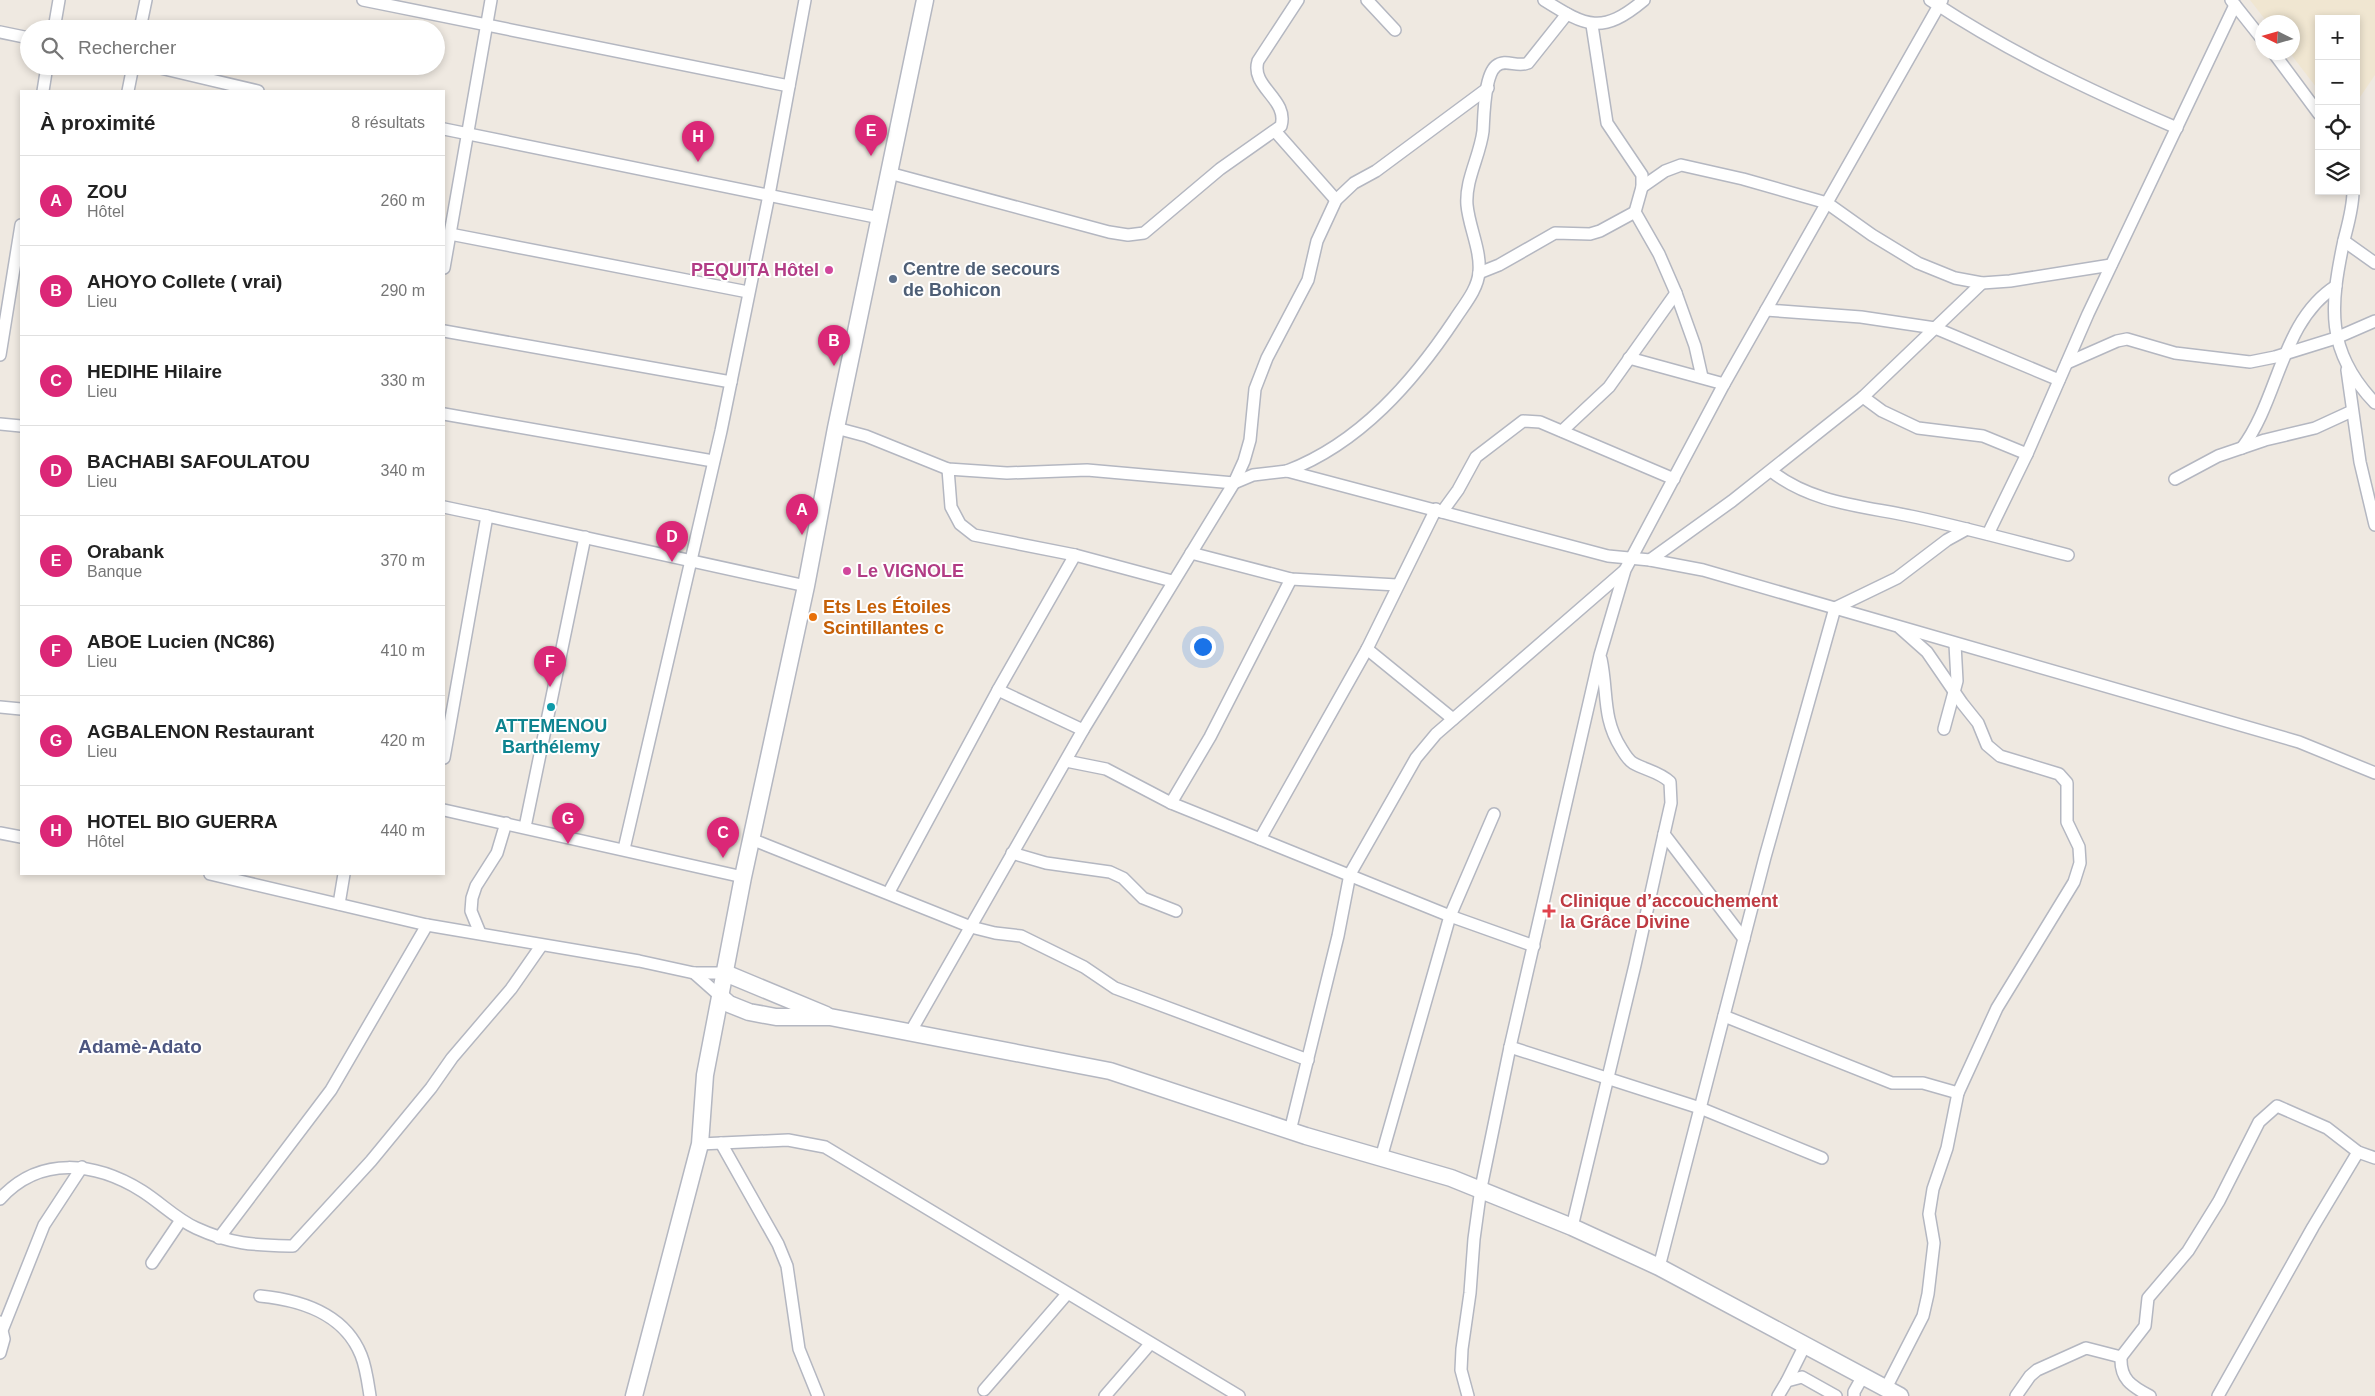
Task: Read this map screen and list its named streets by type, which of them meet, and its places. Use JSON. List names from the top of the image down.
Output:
{
  "districts": ["Adamè-Adato"],
  "places": {
    "other": [
      "PEQUITA Hôtel",
      "Centre de secours de Bohicon",
      "Le VIGNOLE",
      "Ets Les Étoiles Scintillantes c",
      "ATTEMENOU Barthélemy"
    ],
    "health": ["Clinique d’accouchement la Grâce Divine"]
  },
  "north": "left",
  "page": {
    "map_buttons": ["+", "−"],
    "search": "Rechercher",
    "heading": ["À proximité", "8 résultats"],
    "pins": [
      "E",
      "H",
      "B",
      "A",
      "D",
      "F",
      "G",
      "C"
    ],
    "list": [
      {
        "mark": "A",
        "name": "ZOU",
        "note": "Hôtel",
        "value": "260 m"
      },
      {
        "mark": "B",
        "name": "AHOYO Collete ( vrai)",
        "note": "Lieu",
        "value": "290 m"
      },
      {
        "mark": "C",
        "name": "HEDIHE Hilaire",
        "note": "Lieu",
        "value": "330 m"
      },
      {
        "mark": "D",
        "name": "BACHABI SAFOULATOU",
        "note": "Lieu",
        "value": "340 m"
      },
      {
        "mark": "E",
        "name": "Orabank",
        "note": "Banque",
        "value": "370 m"
      },
      {
        "mark": "F",
        "name": "ABOE Lucien (NC86)",
        "note": "Lieu",
        "value": "410 m"
      },
      {
        "mark": "G",
        "name": "AGBALENON Restaurant",
        "note": "Lieu",
        "value": "420 m"
      },
      {
        "mark": "H",
        "name": "HOTEL BIO GUERRA",
        "note": "Hôtel",
        "value": "440 m"
      }
    ]
  }
}
